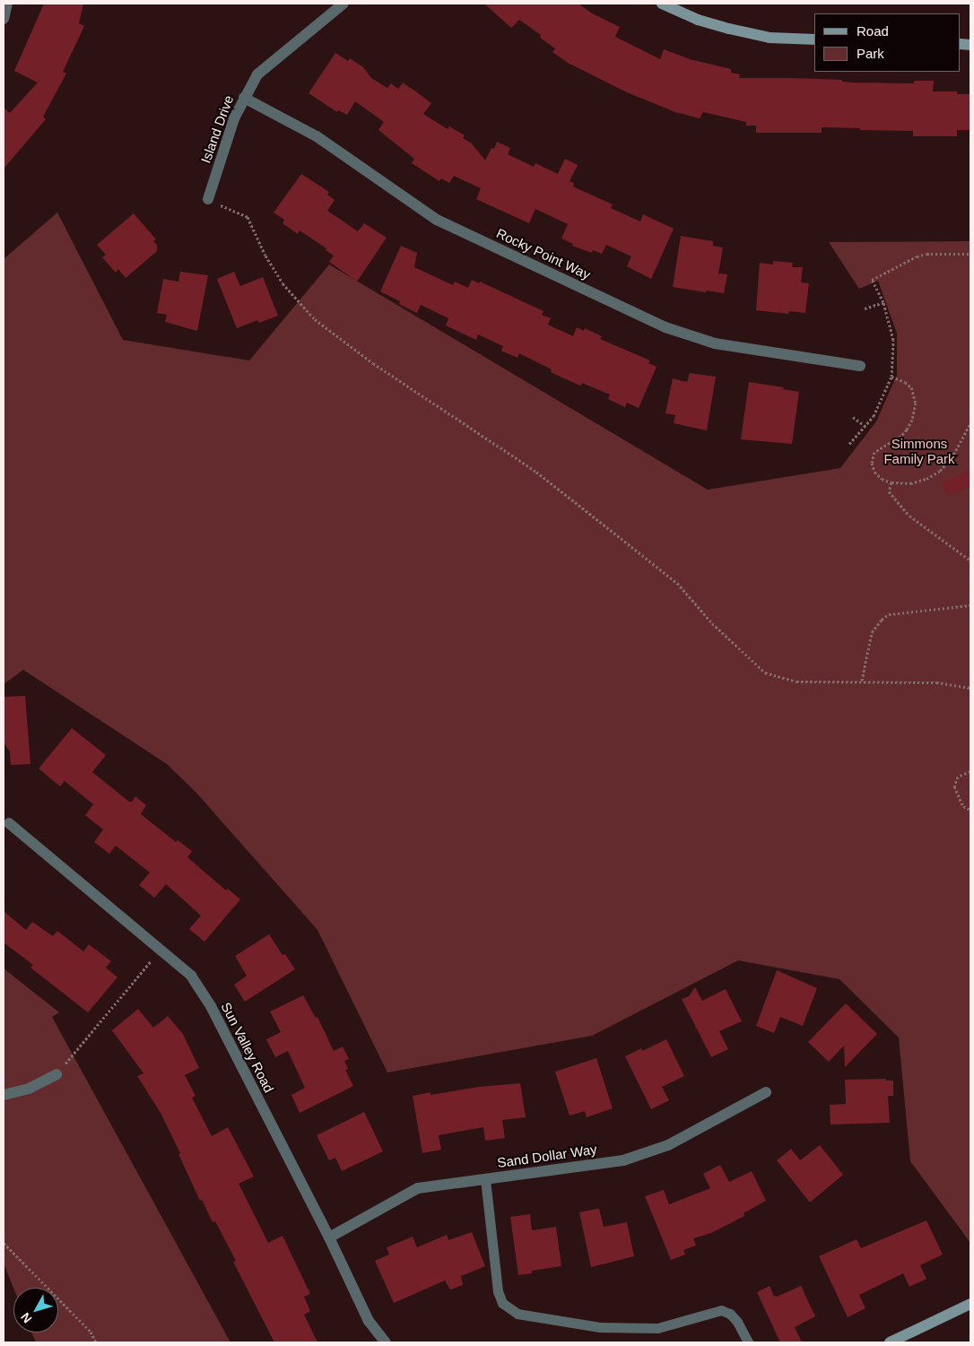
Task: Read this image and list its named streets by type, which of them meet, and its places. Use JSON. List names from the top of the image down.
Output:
{
  "streets": {
    "street": [
      "Island Drive",
      "Rocky Point Way",
      "Sun Valley Road",
      "Sand Dollar Way"
    ]
  },
  "crossings": [
    ["Island Drive", "Rocky Point Way"],
    ["Sun Valley Road", "Sand Dollar Way"]
  ],
  "parks": ["Simmons Family Park"],
  "legend": ["Road", "Park"],
  "north": "bottom left"
}
